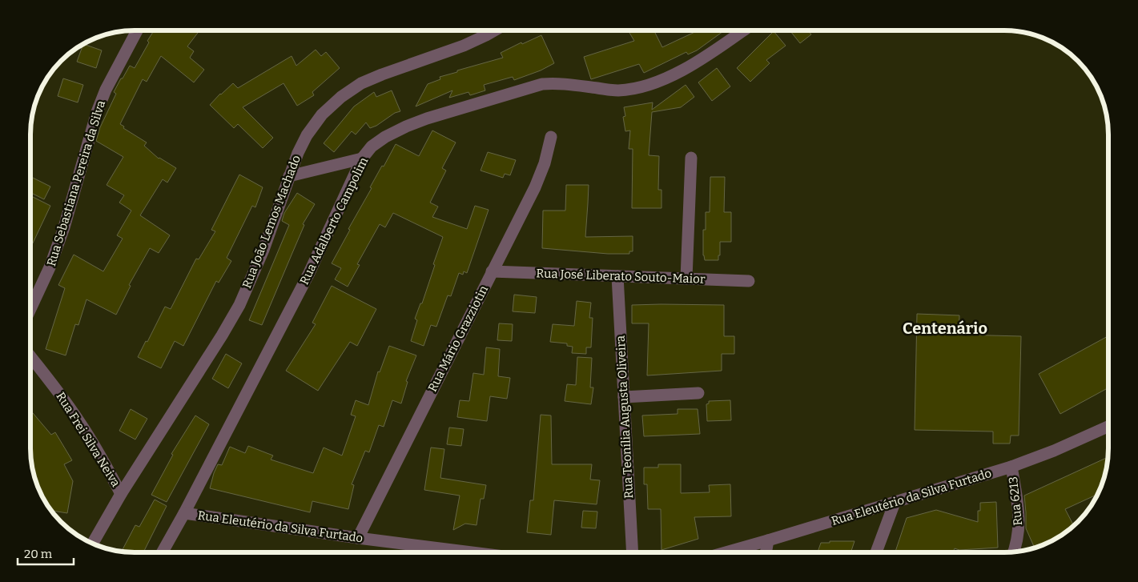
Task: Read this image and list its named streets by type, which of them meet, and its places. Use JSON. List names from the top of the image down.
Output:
{
  "streets": {
    "street": [
      "Rua Sebastiana Pereira da Silva",
      "Rua Adalberto Campolim",
      "Rua João Lemos Machado",
      "Rua José Liberato Souto-Maior",
      "Rua Mário Grazziotin",
      "Rua Teonília Augusta Oliveira",
      "Rua Frei Silva Neiva",
      "Rua Eleutério da Silva Furtado",
      "Rua 6213"
    ]
  },
  "crossings": [
    ["Rua Adalberto Campolim", "Rua Eleutério da Silva Furtado"],
    ["Rua João Lemos Machado", "Rua Frei Silva Neiva"],
    ["Rua José Liberato Souto-Maior", "Rua Mário Grazziotin"],
    ["Rua José Liberato Souto-Maior", "Rua Teonília Augusta Oliveira"],
    ["Rua Mário Grazziotin", "Rua Eleutério da Silva Furtado"],
    ["Rua Eleutério da Silva Furtado", "Rua 6213"]
  ],
  "districts": ["Centenário"],
  "scale_bar": "20 m"
}
